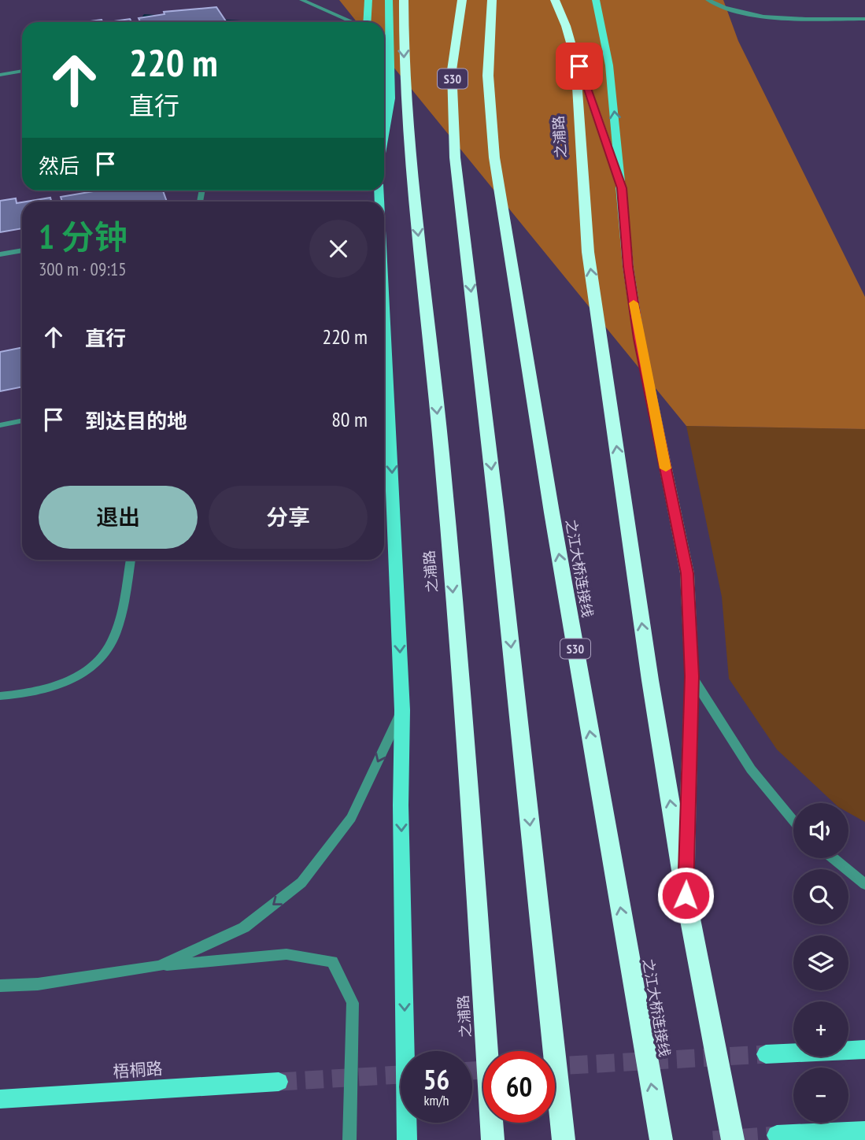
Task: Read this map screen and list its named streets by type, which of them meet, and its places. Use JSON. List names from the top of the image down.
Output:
{
  "streets": {
    "highway": ["S30", "之浦路", "之江大桥连接线"],
    "main road": ["梧桐路"]
  },
  "page": {
    "turn": ["220 m", "直行"],
    "then": "然后",
    "heading": ["1 分钟", "300 m · 09:15"],
    "list": [
      {
        "name": "直行",
        "value": "220 m"
      },
      {
        "name": "到达目的地",
        "value": "80 m"
      }
    ],
    "buttons": ["退出", "分享"],
    "map_buttons": ["+", "−"],
    "speed": "56 km/h",
    "limit": "60"
  }
}
